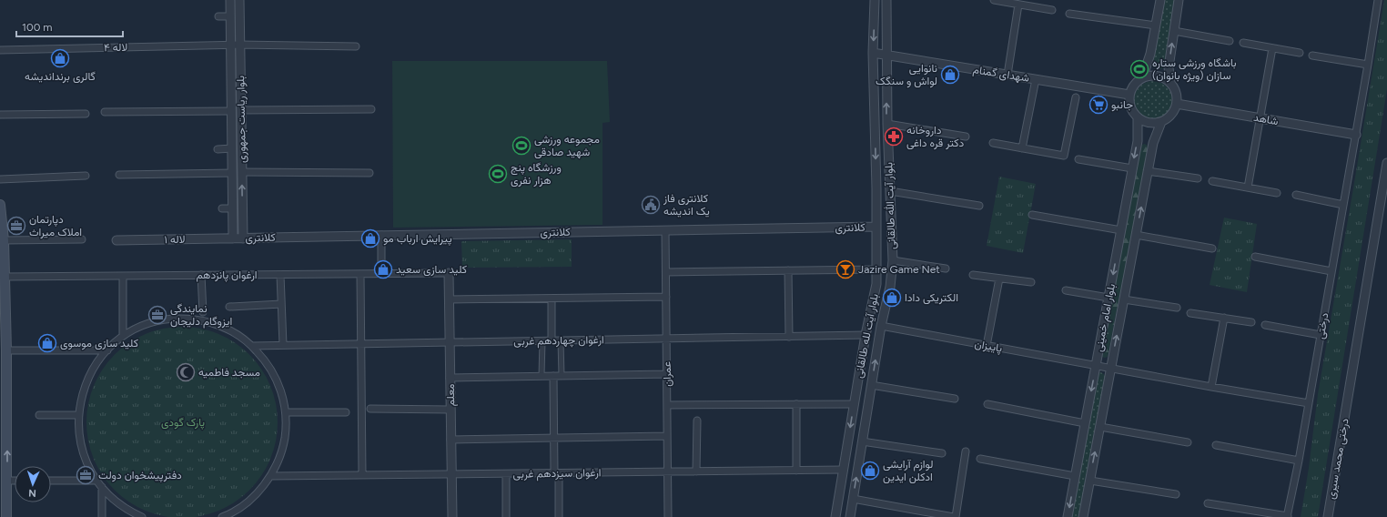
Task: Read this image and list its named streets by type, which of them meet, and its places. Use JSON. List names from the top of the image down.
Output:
{
  "streets": {
    "street": [
      "لاله ۴",
      "شهدای گمنام",
      "بلوار ریاست جمهوری",
      "شاهد",
      "بلوار آیت الله طالقانی",
      "کلانتری",
      "لاله ۱",
      "ارغوان پانزدهم",
      "بلوار امام خمینی",
      "درختی",
      "بلوار آیت لله طالقانی",
      "ارغوان چهاردهم غربی",
      "پاییزان",
      "عمران",
      "معلم",
      "درختی محمد سیری",
      "ارغوان سیزدهم غربی"
    ]
  },
  "crossings": [
    ["لاله ۴", "بلوار ریاست جمهوری"],
    ["شهدای گمنام", "شاهد"],
    ["شهدای گمنام", "بلوار آیت الله طالقانی"],
    ["شهدای گمنام", "بلوار امام خمینی"],
    ["شهدای گمنام", "بلوار آیت لله طالقانی"],
    ["بلوار ریاست جمهوری", "کلانتری"],
    ["بلوار ریاست جمهوری", "لاله ۱"],
    ["شاهد", "بلوار امام خمینی"],
    ["شاهد", "درختی"],
    ["بلوار آیت الله طالقانی", "پاییزان"],
    ["کلانتری", "لاله ۱"],
    ["کلانتری", "بلوار آیت لله طالقانی"],
    ["کلانتری", "عمران"],
    ["ارغوان پانزدهم", "معلم"],
    ["بلوار امام خمینی", "پاییزان"],
    ["درختی", "پاییزان"],
    ["بلوار آیت لله طالقانی", "ارغوان چهاردهم غربی"],
    ["بلوار آیت لله طالقانی", "ارغوان سیزدهم غربی"],
    ["ارغوان چهاردهم غربی", "عمران"],
    ["ارغوان چهاردهم غربی", "معلم"],
    ["عمران", "ارغوان سیزدهم غربی"],
    ["معلم", "ارغوان سیزدهم غربی"]
  ],
  "one_way": ["بلوار آیت الله طالقانی", "بلوار آیت لله طالقانی"],
  "parks": ["پارک گودی"],
  "places": {
    "shop": [
      "گالری برنداندیشه",
      "نانوایی لواش و سنگک",
      "پیرایش ارباب مو",
      "کلید سازی سعید",
      "الکتریکی دادا",
      "کلید سازی موسوی",
      "لوازم آرایشی ادکلن ایدین"
    ],
    "sports": ["باشگاه ورزشی ستاره سازان (ویژه بانوان)", "مجموعه ورزشی شهید صادقی", "ورزشگاه پنج هزار نفری"],
    "supermarket": ["جانبو"],
    "pharmacy": ["داروخانه دکتر قره داغی"],
    "public building": ["کلانتری فاز یک اندیشه"],
    "office": ["دپارتمان املاک میراث", "نمایندگی ایزوگام دلیجان", "دفترپیشخوان دولت"],
    "bar": ["Jazire Game Net"],
    "mosque": ["مسجد فاطمیه"]
  },
  "scale_bar": "100 m",
  "north": "bottom"
}
